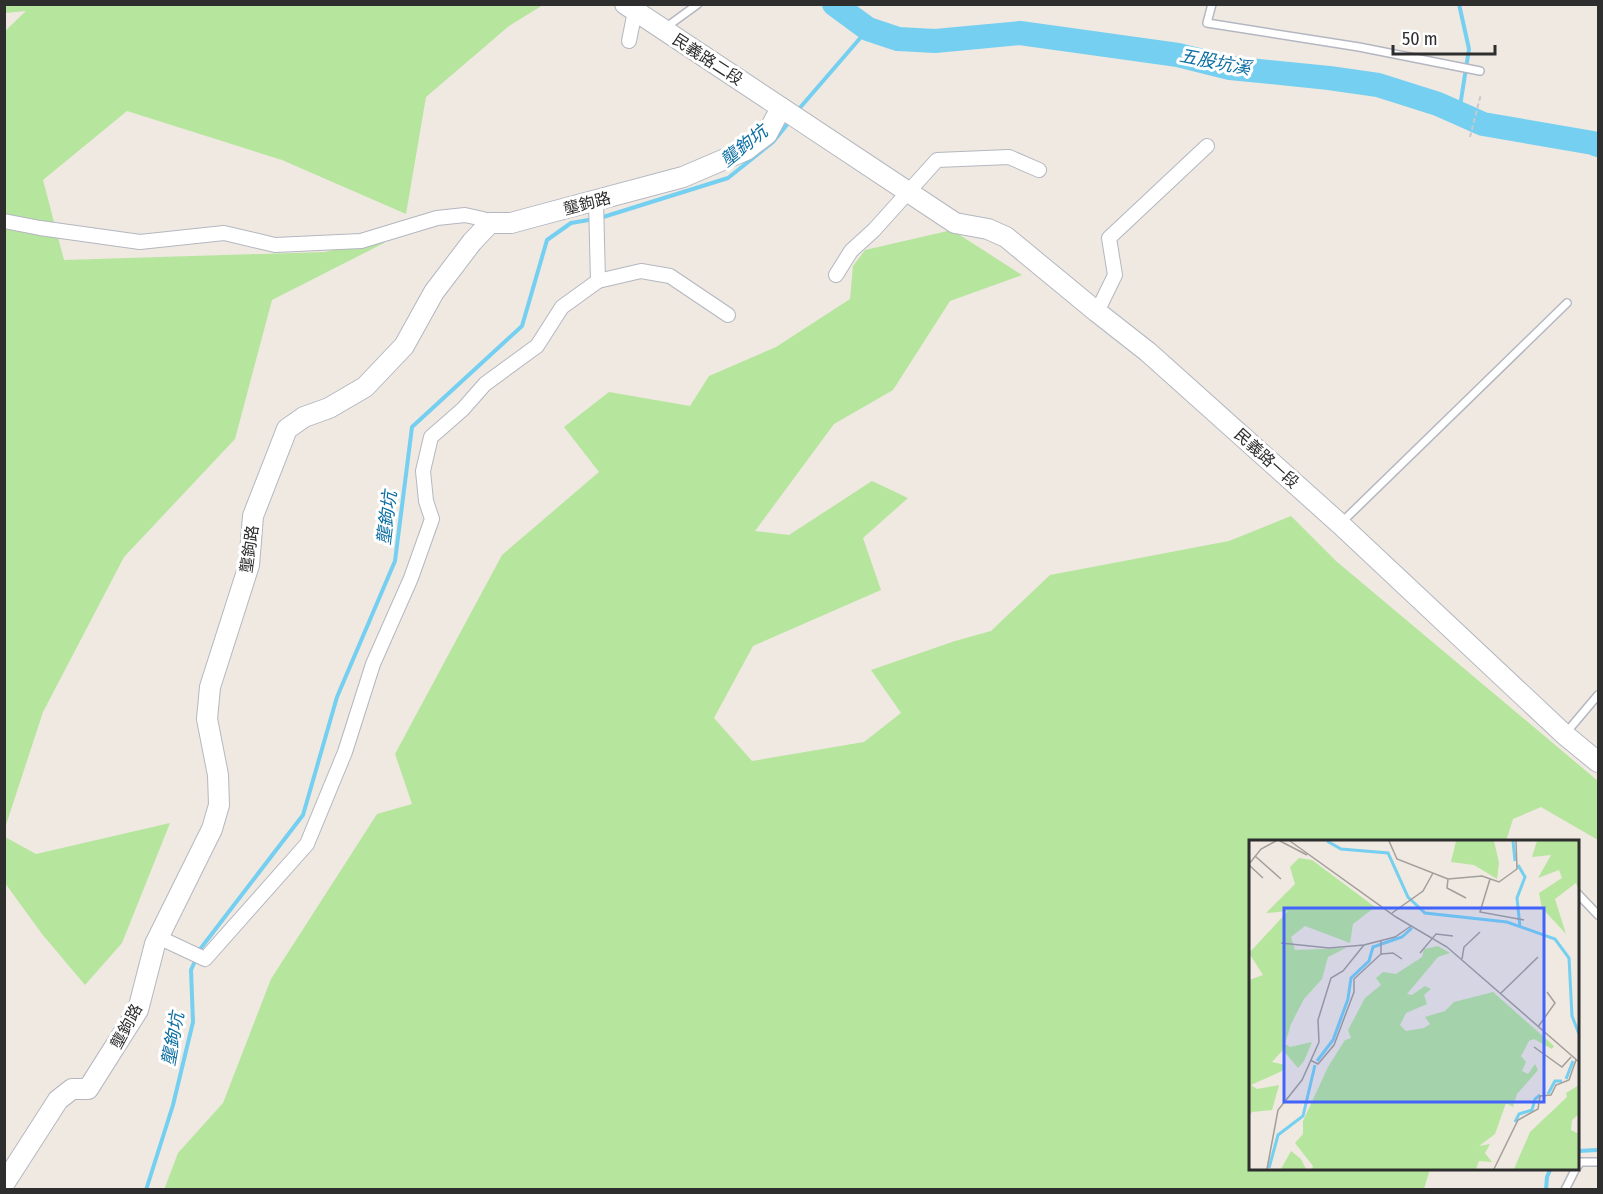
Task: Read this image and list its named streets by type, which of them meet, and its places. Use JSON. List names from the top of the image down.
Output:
{
  "streets": {
    "street": ["民義路二段", "壟鉤路", "民義路一段"]
  },
  "crossings": [
    ["民義路二段", "壟鉤路"],
    ["民義路二段", "民義路一段"]
  ],
  "water": ["五股坑溪", "壟鉤坑"],
  "scale_bar": "50 m"
}
